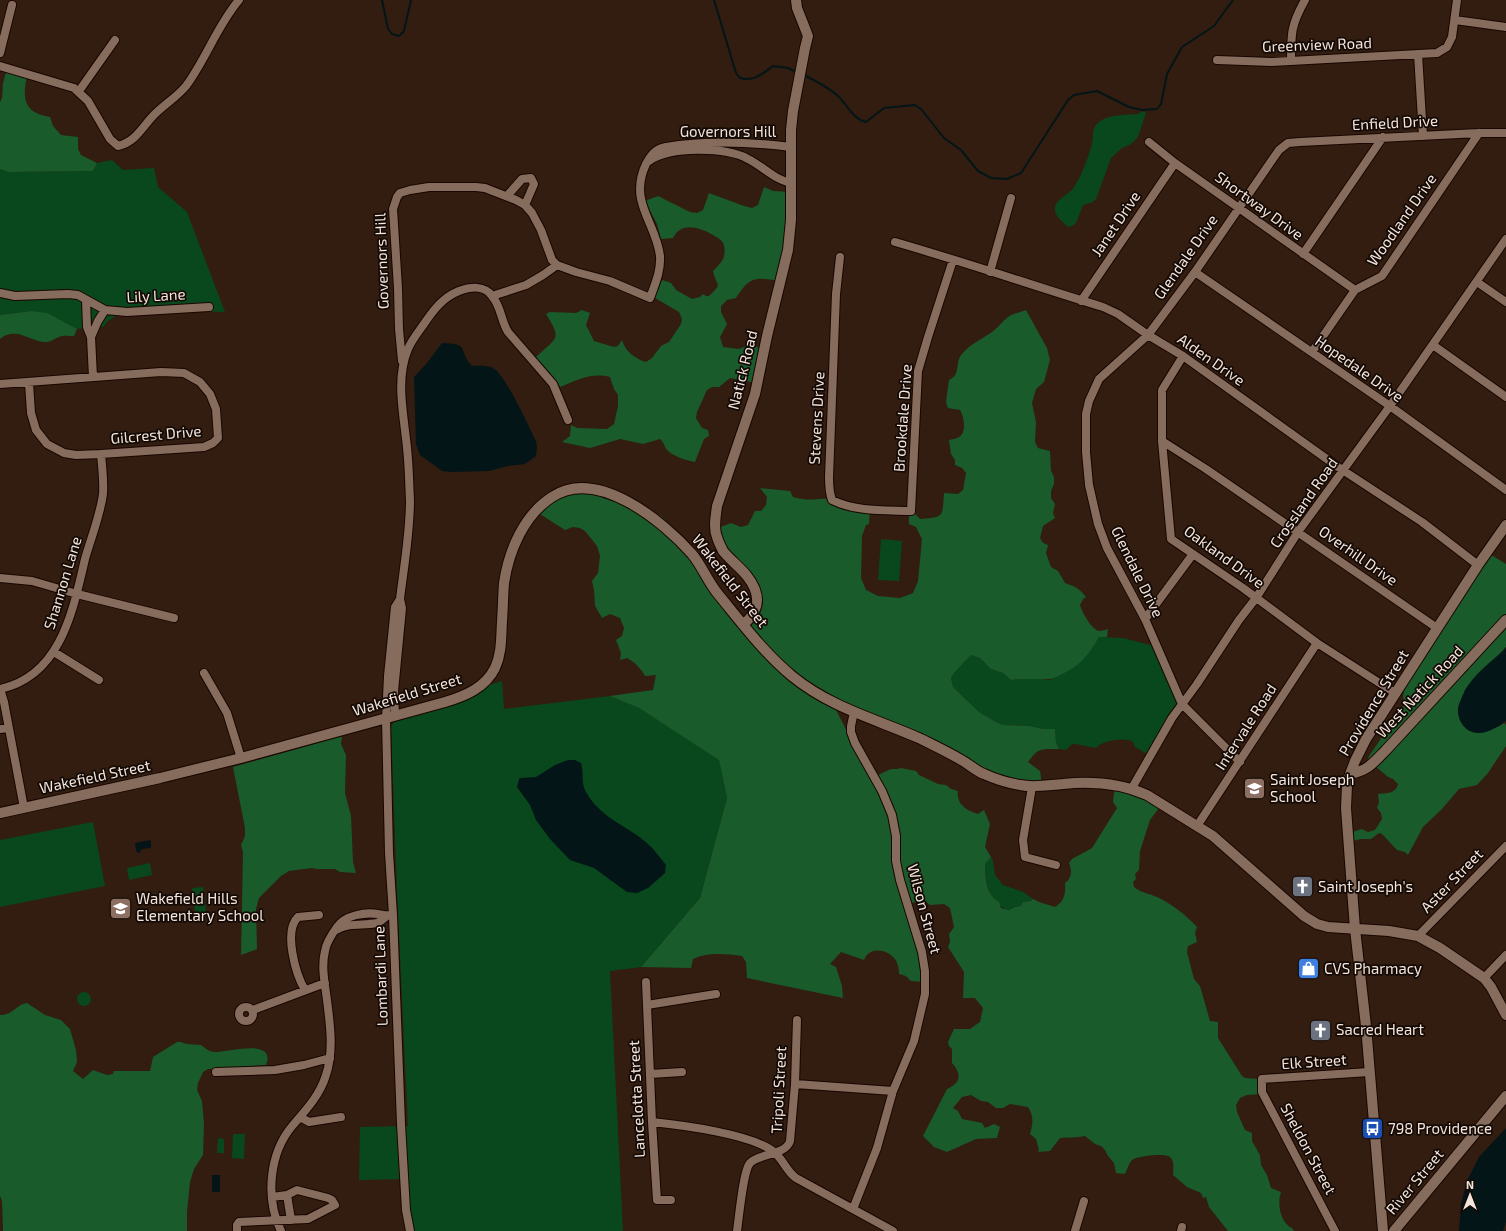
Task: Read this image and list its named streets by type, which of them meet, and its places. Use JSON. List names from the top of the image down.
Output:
{
  "streets": {
    "street": [
      "Greenview Road",
      "Enfield Drive",
      "Governors Hill",
      "Shortway Drive",
      "Woodland Drive",
      "Janet Drive",
      "Glendale Drive",
      "Lily Lane",
      "Alden Drive",
      "Hopedale Drive",
      "Natick Road",
      "Stevens Drive",
      "Brookdale Drive",
      "Gilcrest Drive",
      "Crossland Road",
      "Overhill Drive",
      "Oakland Drive",
      "Wakefield Street",
      "Shannon Lane",
      "West Natick Road",
      "Providence Street",
      "Intervale Road",
      "Aster Street",
      "Wilson Street",
      "Lombardi Lane",
      "Elk Street",
      "Tripoli Street",
      "Lancelotta Street",
      "Sheldon Street",
      "River Street"
    ]
  },
  "crossings": [
    ["Enfield Drive", "Woodland Drive"],
    ["Enfield Drive", "Glendale Drive"],
    ["Governors Hill", "Natick Road"],
    ["Governors Hill", "Wakefield Street"],
    ["Governors Hill", "Lombardi Lane"],
    ["Shortway Drive", "Woodland Drive"],
    ["Shortway Drive", "Janet Drive"],
    ["Shortway Drive", "Glendale Drive"],
    ["Woodland Drive", "Hopedale Drive"],
    ["Janet Drive", "Alden Drive"],
    ["Glendale Drive", "Alden Drive"],
    ["Glendale Drive", "Hopedale Drive"],
    ["Glendale Drive", "Crossland Road"],
    ["Glendale Drive", "Intervale Road"],
    ["Lily Lane", "Gilcrest Drive"],
    ["Alden Drive", "Brookdale Drive"],
    ["Alden Drive", "Crossland Road"],
    ["Alden Drive", "Oakland Drive"],
    ["Alden Drive", "Providence Street"],
    ["Hopedale Drive", "Crossland Road"],
    ["Natick Road", "Wakefield Street"],
    ["Stevens Drive", "Brookdale Drive"],
    ["Gilcrest Drive", "Shannon Lane"],
    ["Crossland Road", "Overhill Drive"],
    ["Crossland Road", "Oakland Drive"],
    ["Crossland Road", "Wakefield Street"],
    ["Overhill Drive", "Oakland Drive"],
    ["Overhill Drive", "Providence Street"],
    ["Oakland Drive", "Providence Street"],
    ["Oakland Drive", "Intervale Road"],
    ["Wakefield Street", "Providence Street"],
    ["Wakefield Street", "Intervale Road"],
    ["Wakefield Street", "Wilson Street"],
    ["Wakefield Street", "Lombardi Lane"],
    ["West Natick Road", "Providence Street"],
    ["Providence Street", "Elk Street"],
    ["Elk Street", "Sheldon Street"]
  ],
  "places": {
    "school or university": ["Saint Joseph School", "Wakefield Hills Elementary School"],
    "church": ["Saint Joseph's", "Sacred Heart"],
    "shop": ["CVS Pharmacy"],
    "bus stop": ["798 Providence"]
  },
  "north": "top"
}
